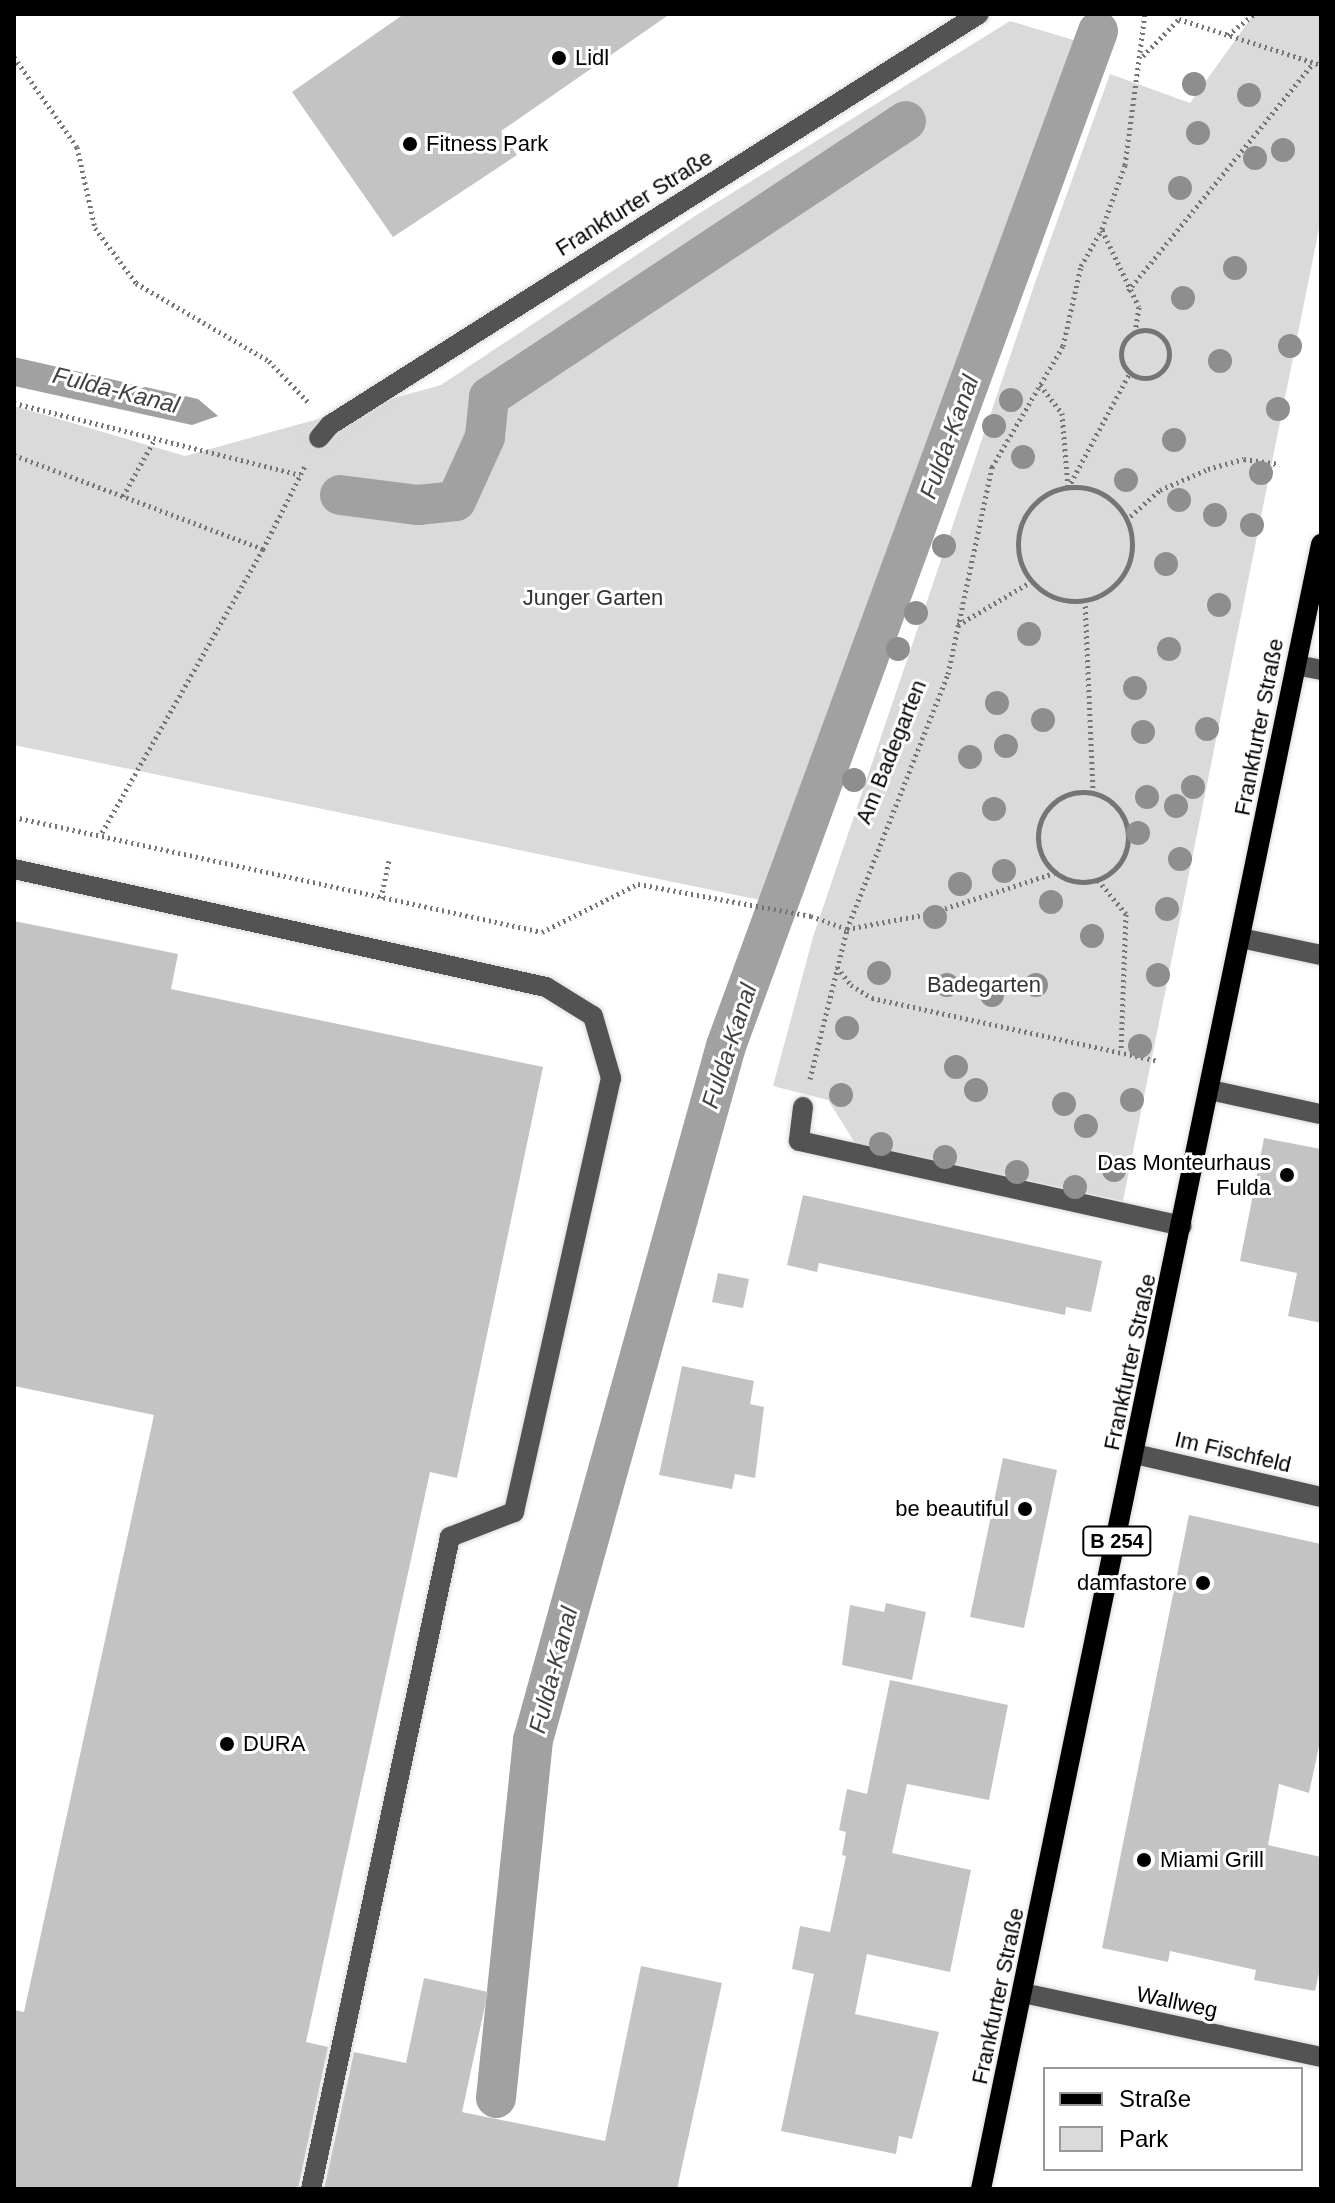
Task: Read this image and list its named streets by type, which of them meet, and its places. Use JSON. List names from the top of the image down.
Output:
{
  "streets": {
    "main road": ["Frankfurter Straße", "B 254"],
    "street": ["Im Fischfeld", "Wallweg"],
    "path": ["Am Badegarten"]
  },
  "crossings": [
    ["Frankfurter Straße", "Im Fischfeld"],
    ["Frankfurter Straße", "Wallweg"]
  ],
  "water": ["Fulda-Kanal"],
  "parks": ["Junger Garten", "Badegarten"],
  "places": [
    "Lidl",
    "Fitness Park",
    "Das Monteurhaus Fulda",
    "be beautiful",
    "damfastore",
    "DURA",
    "Miami Grill"
  ],
  "legend": ["Straße", "Park"]
}
